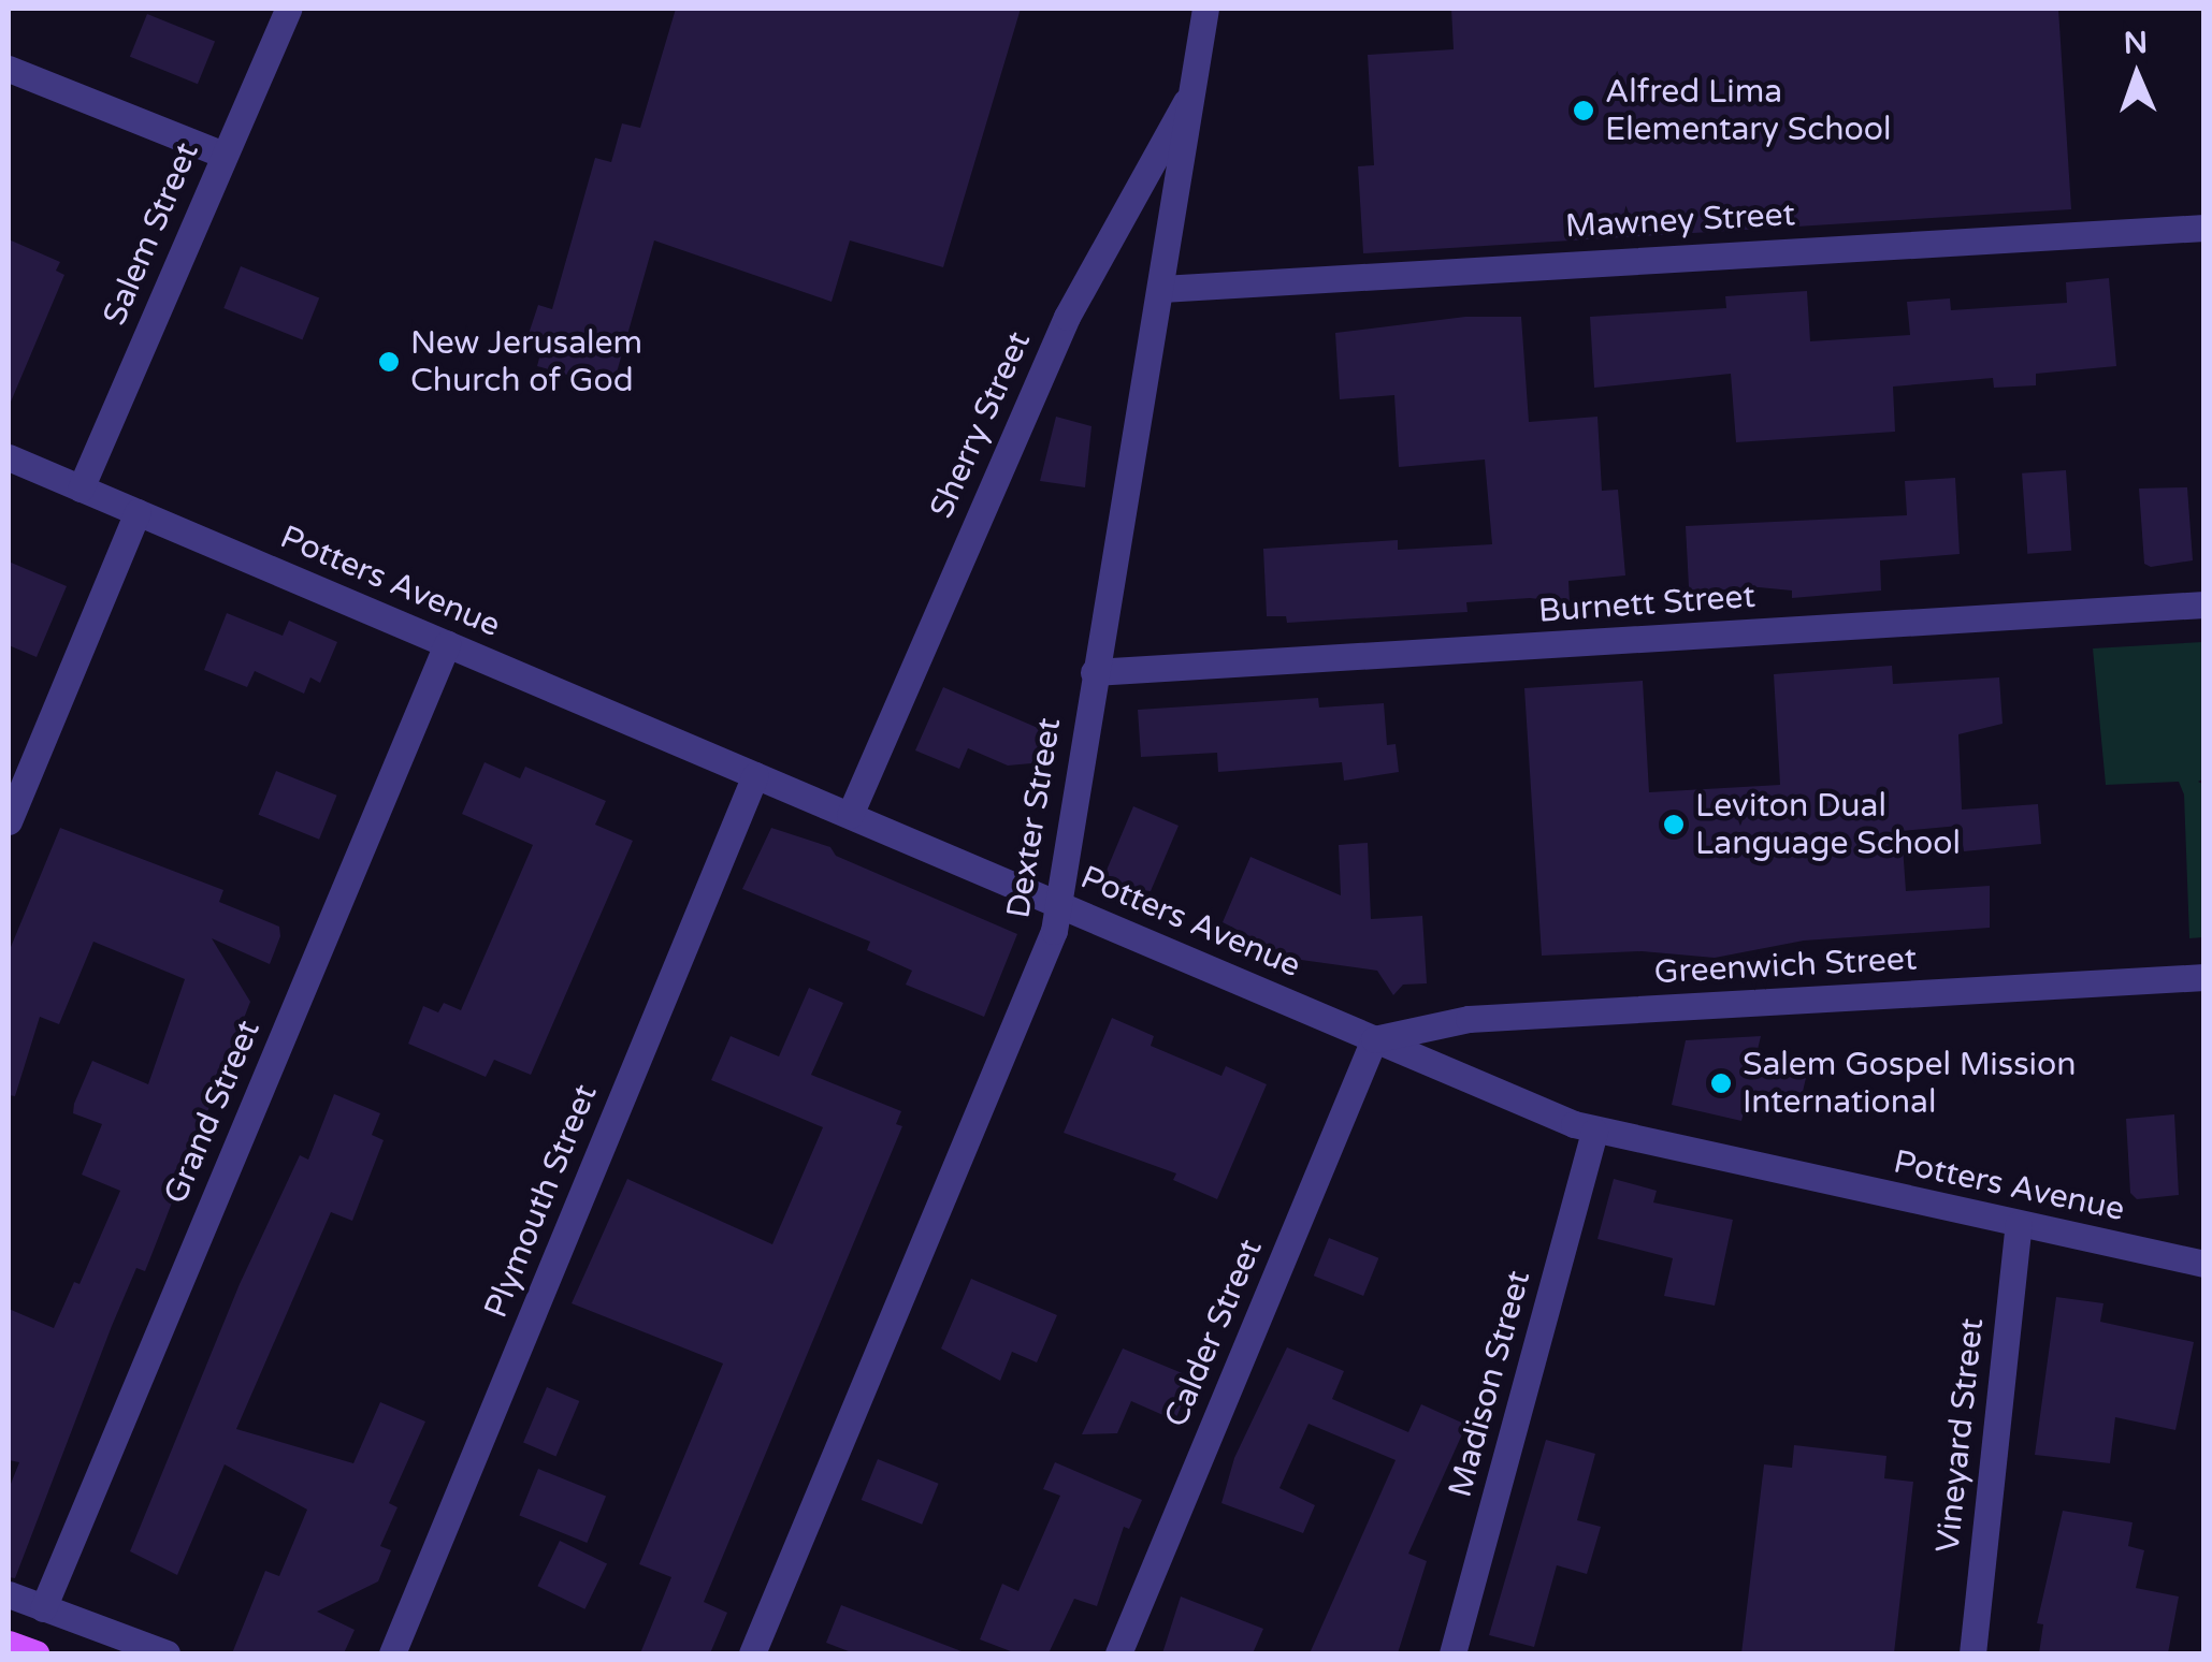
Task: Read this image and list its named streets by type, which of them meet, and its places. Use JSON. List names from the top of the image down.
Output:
{
  "streets": {
    "street": [
      "Mawney Street",
      "Salem Street",
      "Sherry Street",
      "Potters Avenue",
      "Burnett Street",
      "Dexter Street",
      "Greenwich Street",
      "Grand Street",
      "Plymouth Street",
      "Calder Street",
      "Madison Street",
      "Vineyard Street"
    ]
  },
  "crossings": [
    ["Mawney Street", "Dexter Street"],
    ["Salem Street", "Potters Avenue"],
    ["Sherry Street", "Potters Avenue"],
    ["Sherry Street", "Dexter Street"],
    ["Potters Avenue", "Dexter Street"],
    ["Potters Avenue", "Greenwich Street"],
    ["Potters Avenue", "Grand Street"],
    ["Potters Avenue", "Plymouth Street"],
    ["Potters Avenue", "Calder Street"],
    ["Potters Avenue", "Madison Street"],
    ["Potters Avenue", "Vineyard Street"],
    ["Burnett Street", "Dexter Street"],
    ["Greenwich Street", "Calder Street"]
  ],
  "places": [
    "Alfred Lima Elementary School",
    "New Jerusalem Church of God",
    "Leviton Dual Language School",
    "Salem Gospel Mission International"
  ],
  "north": "top"
}
